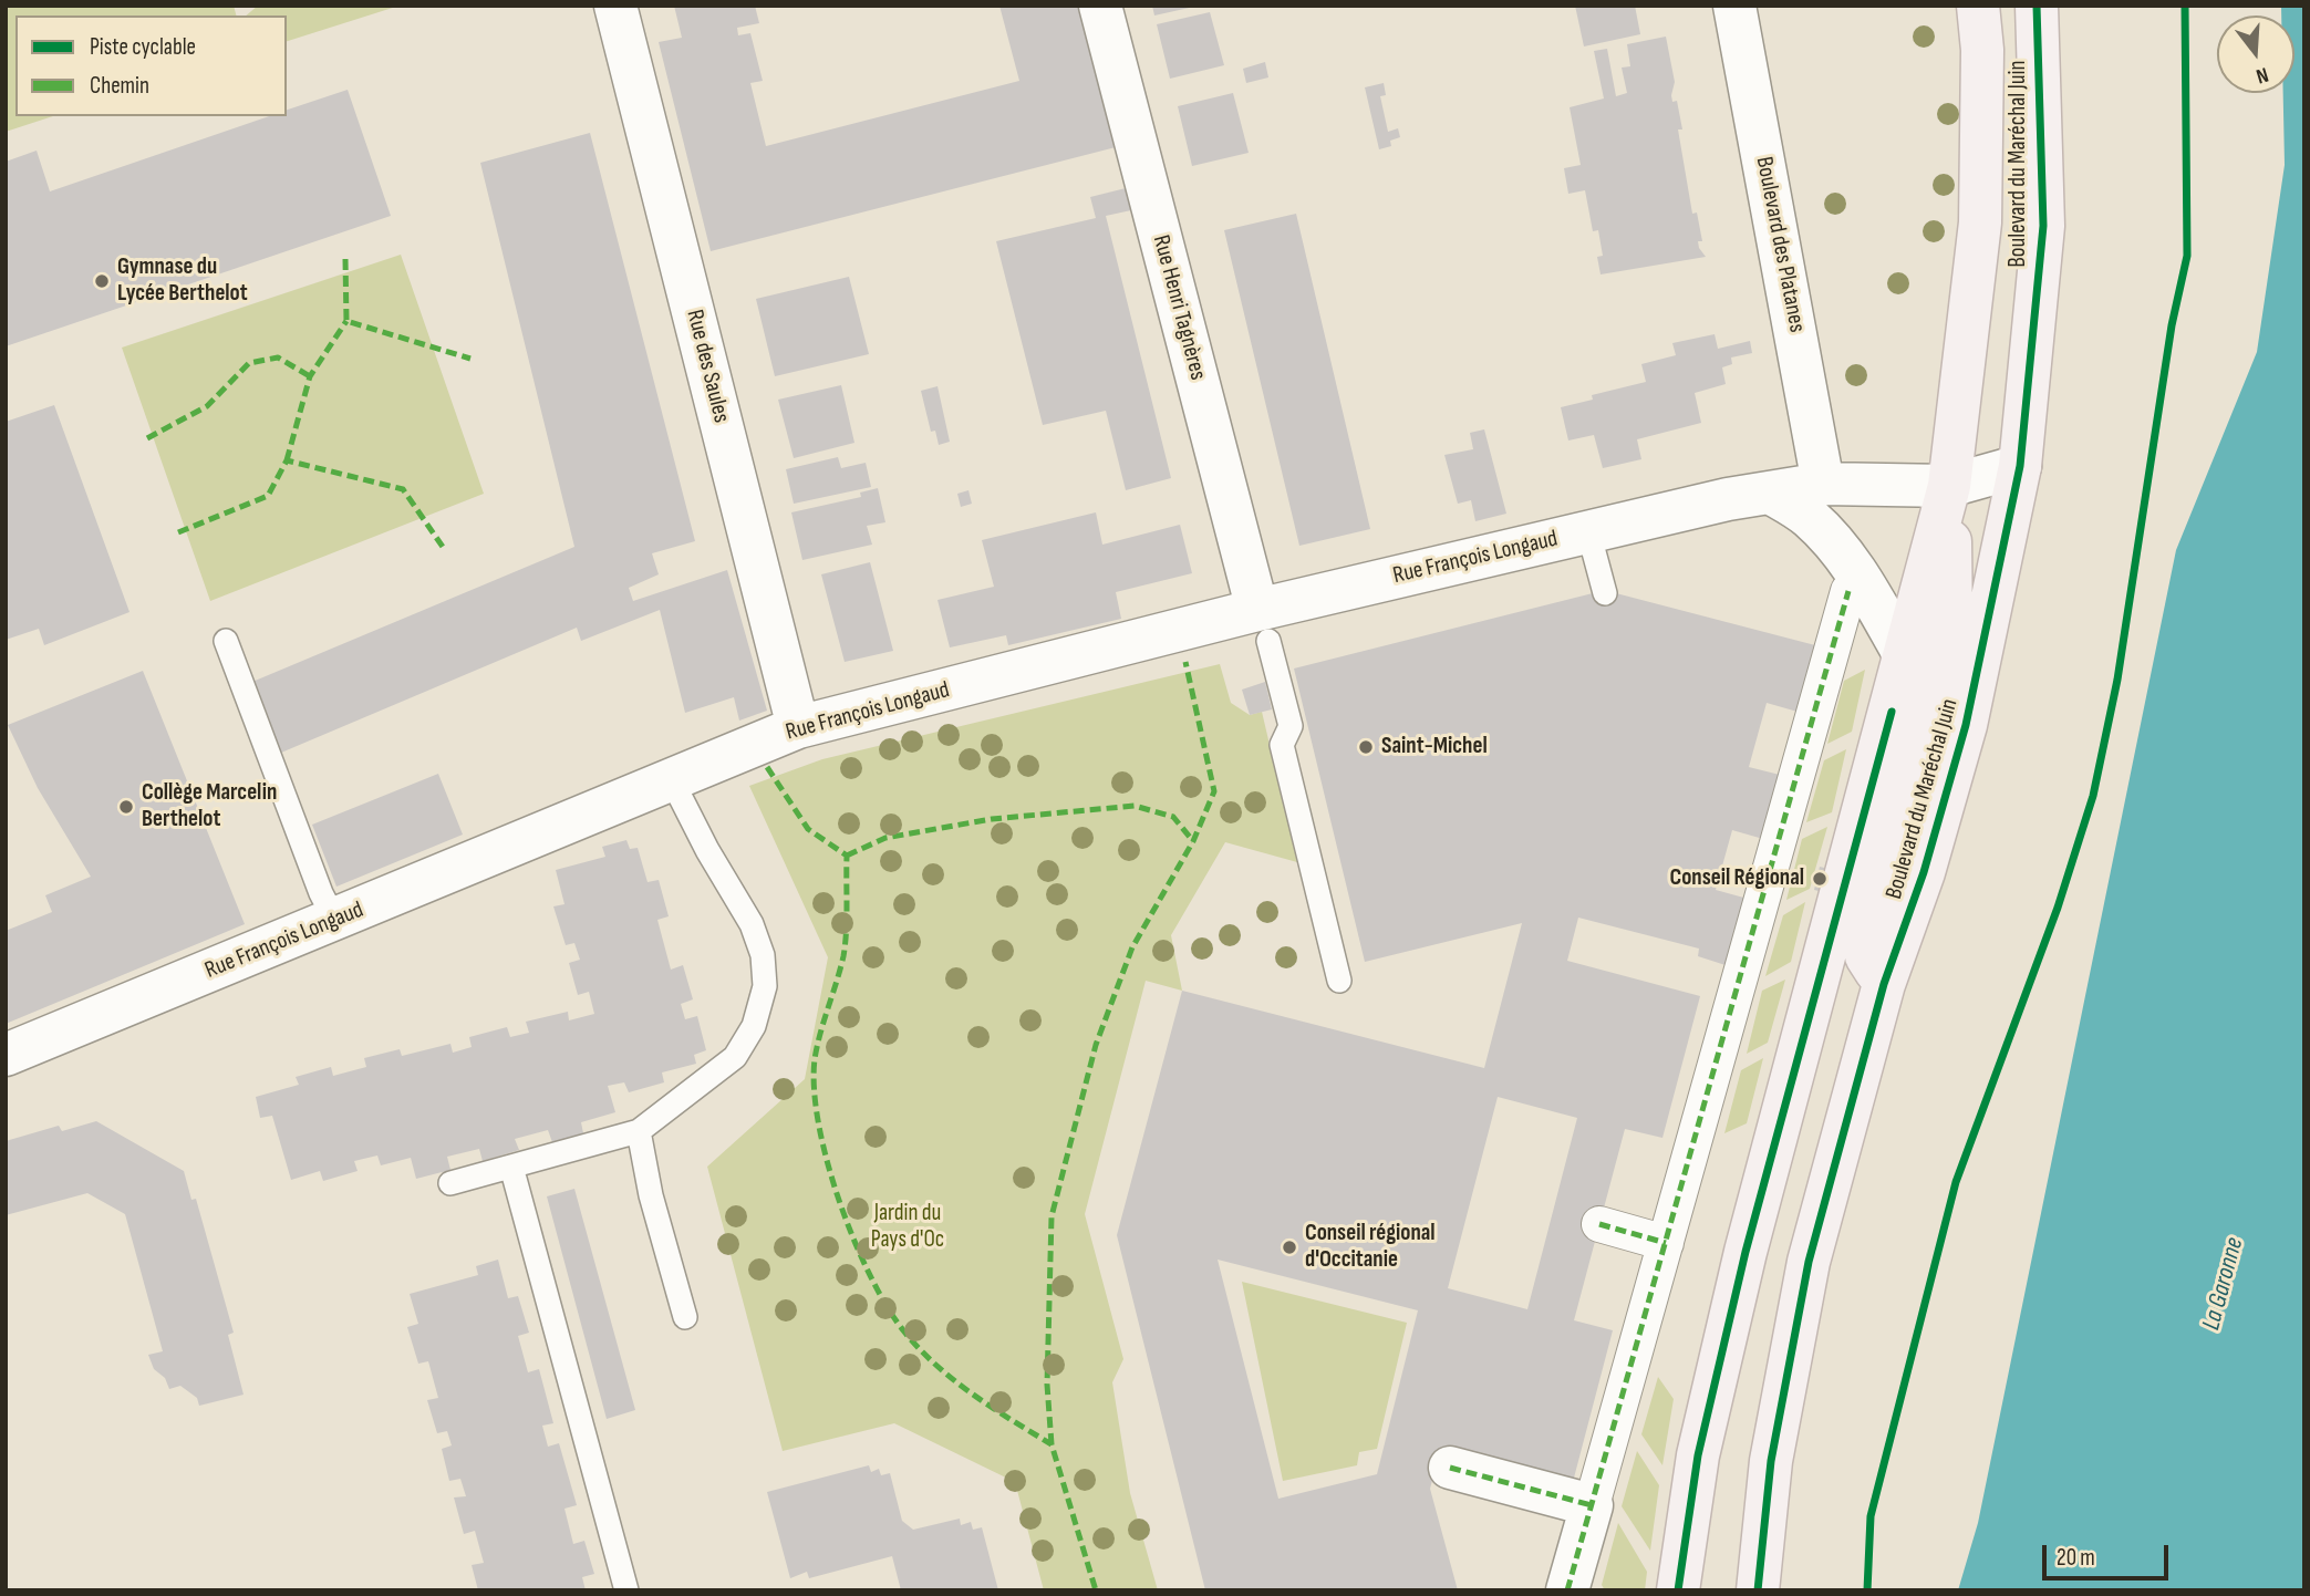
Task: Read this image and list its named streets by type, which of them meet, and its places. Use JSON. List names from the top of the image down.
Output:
{
  "streets": {
    "main road": ["Boulevard du Maréchal Juin"],
    "street": [
      "Boulevard des Platanes",
      "Rue Henri Tagnères",
      "Rue des Saules",
      "Rue François Longaud"
    ]
  },
  "crossings": [
    ["Boulevard du Maréchal Juin", "Rue François Longaud"],
    ["Boulevard des Platanes", "Rue François Longaud"],
    ["Rue Henri Tagnères", "Rue François Longaud"],
    ["Rue des Saules", "Rue François Longaud"]
  ],
  "water": ["La Garonne"],
  "parks": ["Jardin du Pays d'Oc"],
  "places": [
    "Gymnase du Lycée Berthelot",
    "Saint-Michel",
    "Collège Marcelin Berthelot",
    "Conseil Régional",
    "Conseil régional d'Occitanie"
  ],
  "legend": ["Piste cyclable", "Chemin"],
  "scale_bar": "20 m",
  "north": "bottom"
}
